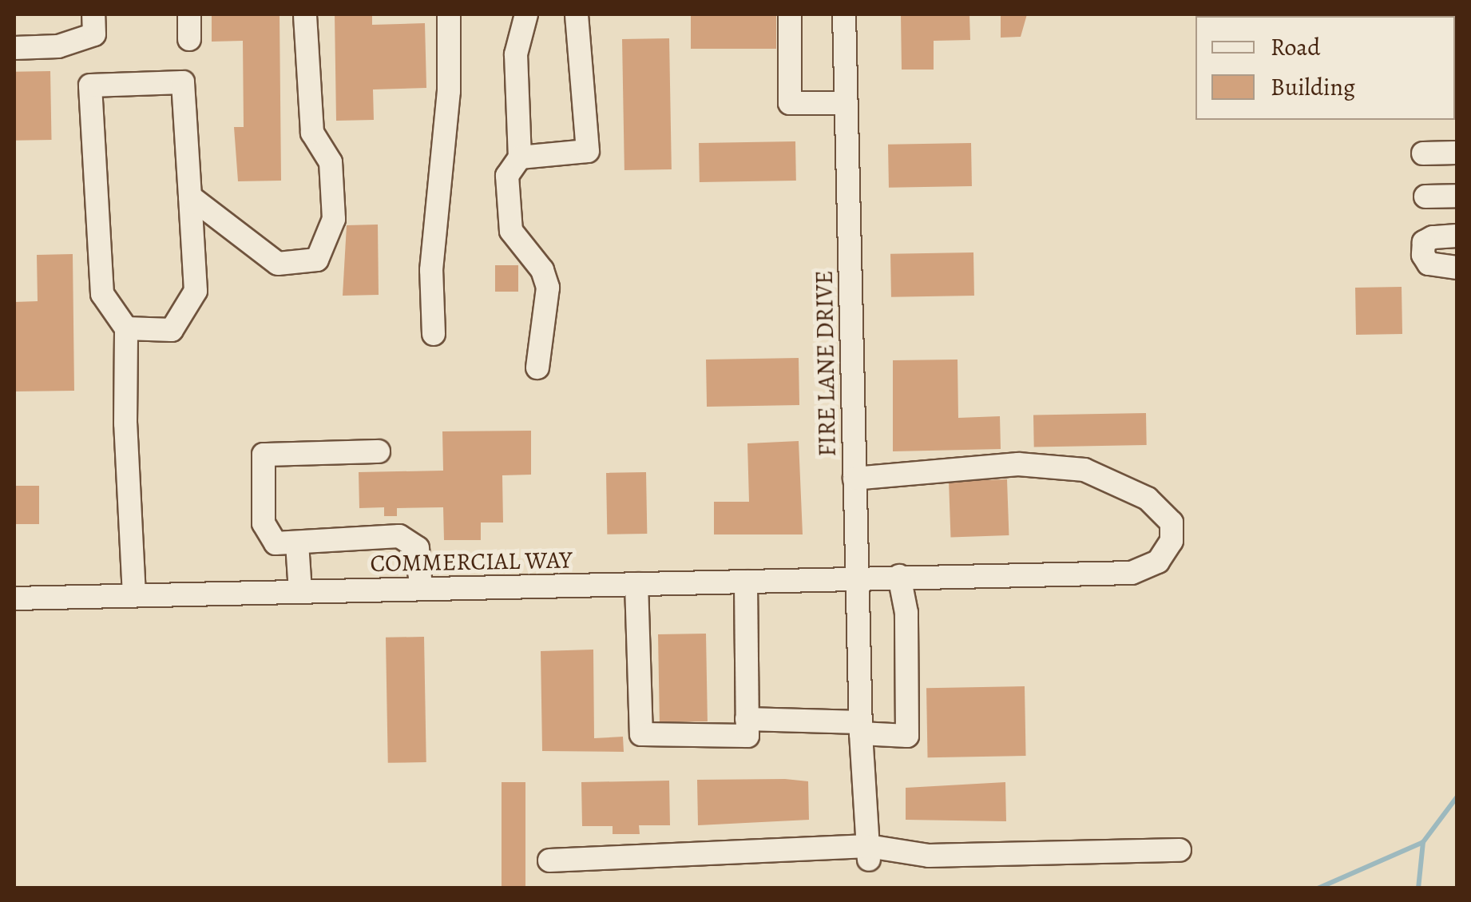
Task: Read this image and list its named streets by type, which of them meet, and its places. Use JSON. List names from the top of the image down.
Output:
{
  "streets": {
    "street": ["FIRE LANE DRIVE", "COMMERCIAL WAY"]
  },
  "crossings": [
    ["FIRE LANE DRIVE", "COMMERCIAL WAY"]
  ],
  "legend": ["Road", "Building"]
}
